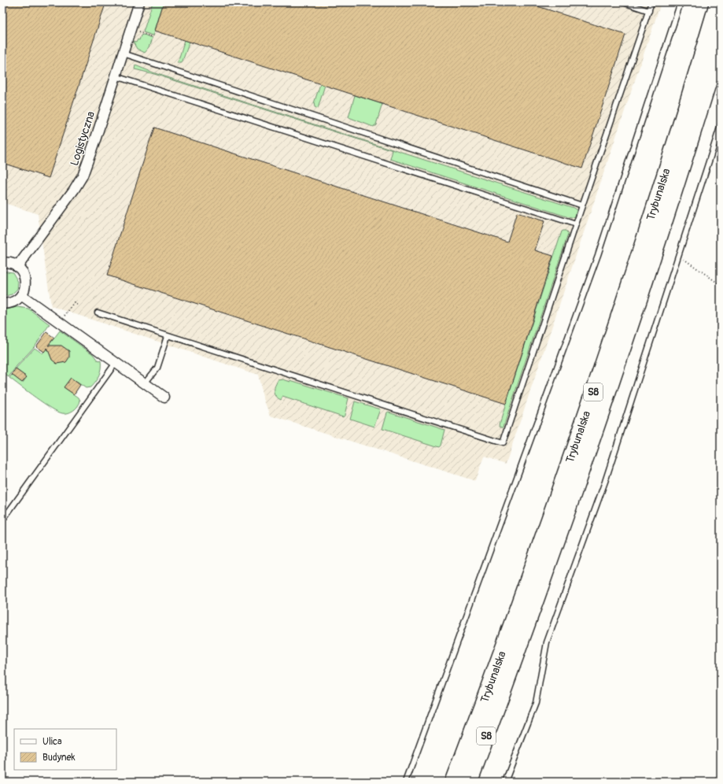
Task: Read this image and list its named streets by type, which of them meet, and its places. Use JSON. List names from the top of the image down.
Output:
{
  "streets": {
    "highway": ["Trybunalska", "S8"],
    "street": ["Logistyczna"]
  },
  "legend": ["Ulica", "Budynek"]
}
